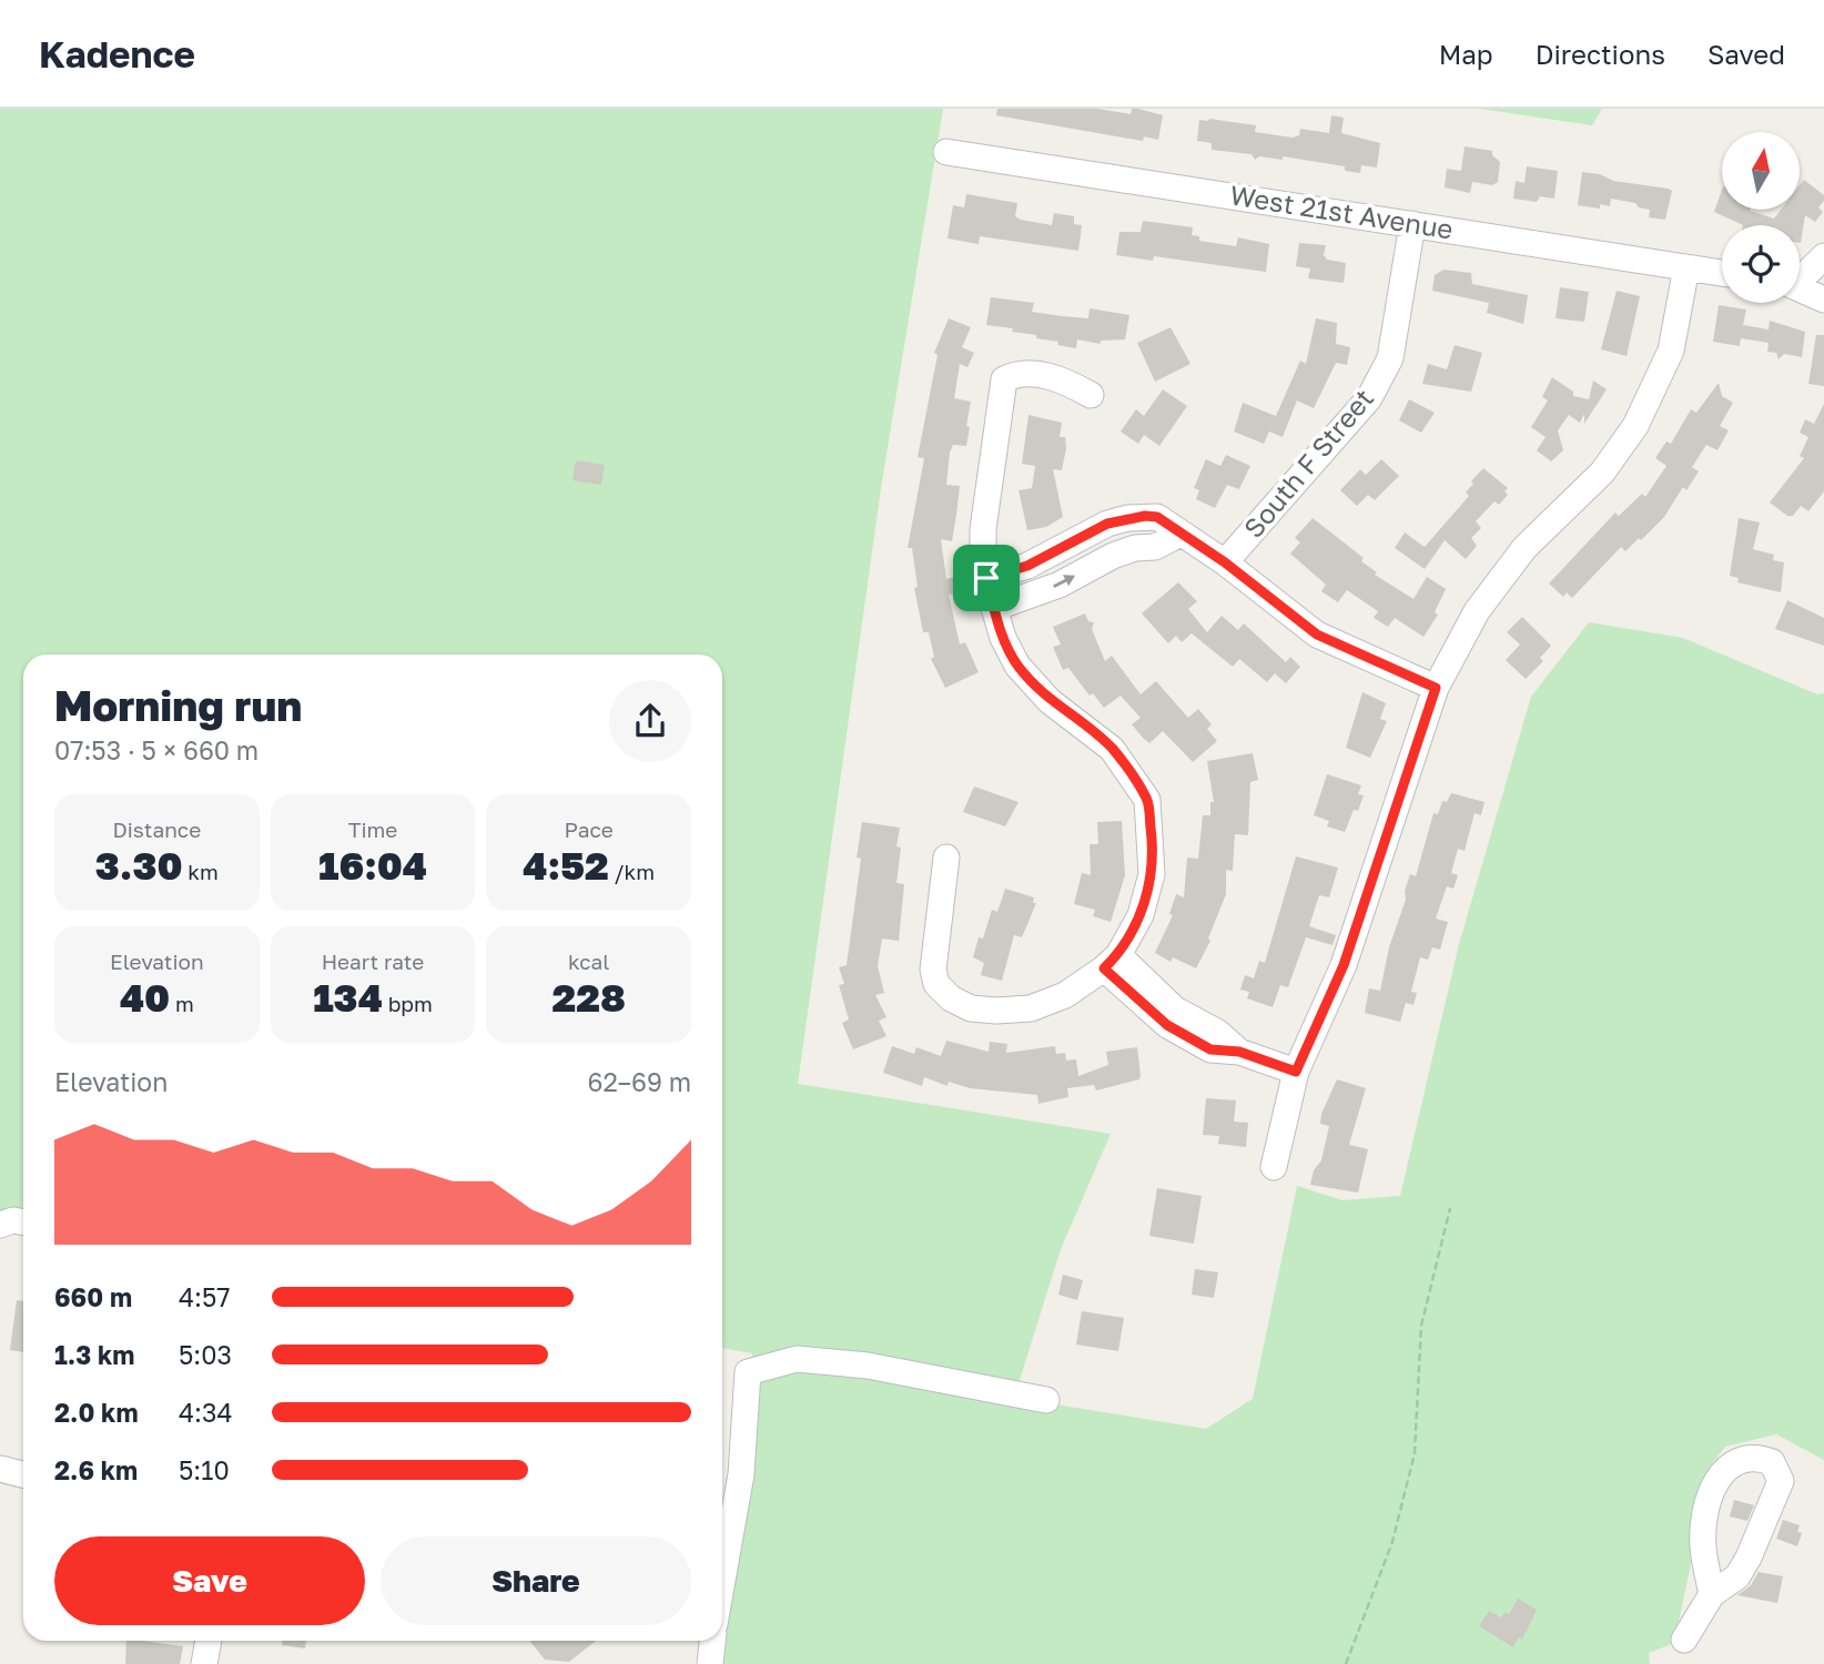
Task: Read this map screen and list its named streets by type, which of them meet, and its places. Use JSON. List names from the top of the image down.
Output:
{
  "streets": {
    "street": ["West 21st Avenue", "South F Street"]
  },
  "crossings": [
    ["West 21st Avenue", "South F Street"]
  ],
  "north": "top",
  "page": {
    "header": "Kadence",
    "nav": ["Map", "Directions", "Saved"],
    "heading": ["Morning run", "07:53 · 5 × 660 m"],
    "stats": [
      ["Distance", "3.30 km"],
      ["Time", "16:04"],
      ["Pace", "4:52 /km"],
      ["Elevation", "40 m"],
      ["Heart rate", "134 bpm"],
      ["kcal", "228"]
    ],
    "chart": ["Elevation", "62–69 m"],
    "list": [
      {
        "name": "660 m",
        "note": "4:57"
      },
      {
        "name": "1.3 km",
        "note": "5:03"
      },
      {
        "name": "2.0 km",
        "note": "4:34"
      },
      {
        "name": "2.6 km",
        "note": "5:10"
      }
    ],
    "buttons": ["Save", "Share"]
  }
}
